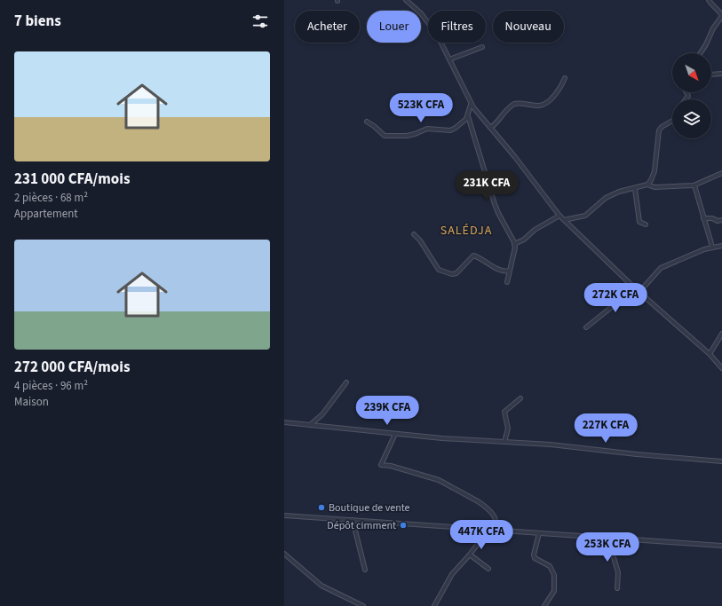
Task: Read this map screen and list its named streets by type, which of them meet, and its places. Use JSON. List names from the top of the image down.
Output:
{
  "districts": ["SALÉDJA"],
  "places": ["Boutique de vente", "Dépôt cimment"],
  "north": "bottom right",
  "page": {
    "heading": "7 biens",
    "chip": [
      "Acheter",
      "Louer",
      "Filtres",
      "Nouveau"
    ],
    "list": [
      {
        "name": "231 000 CFA/mois",
        "note": "2 pièces · 68 m² · Appartement"
      },
      {
        "name": "272 000 CFA/mois",
        "note": "4 pièces · 96 m² · Maison"
      }
    ],
    "price": [
      "523K CFA",
      "231K CFA",
      "272K CFA",
      "239K CFA",
      "227K CFA",
      "447K CFA",
      "253K CFA"
    ]
  }
}
